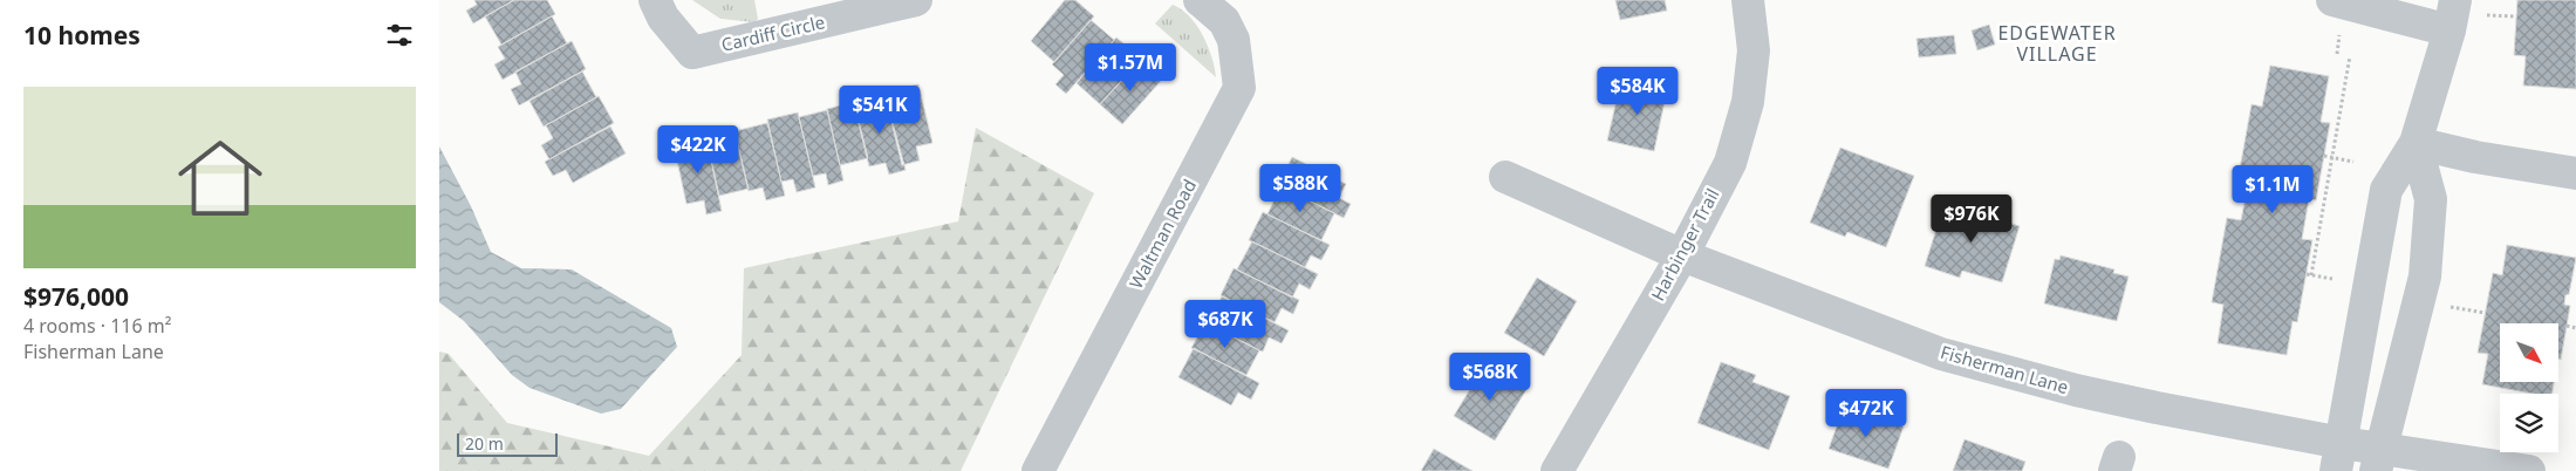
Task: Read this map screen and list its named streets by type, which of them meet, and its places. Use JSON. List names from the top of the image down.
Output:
{
  "streets": {
    "street": [
      "Cardiff Circle",
      "Waltman Road",
      "Harbinger Trail",
      "Fisherman Lane"
    ]
  },
  "crossings": [
    ["Harbinger Trail", "Fisherman Lane"]
  ],
  "districts": ["EDGEWATER VILLAGE"],
  "scale_bar": "20 m",
  "north": "bottom right",
  "page": {
    "heading": "10 homes",
    "price": [
      "$1.57M",
      "$584K",
      "$541K",
      "$422K",
      "$588K",
      "$1.1M",
      "$976K",
      "$687K",
      "$568K",
      "$472K"
    ],
    "list": [
      {
        "name": "$976,000",
        "note": "4 rooms · 116 m² · Fisherman Lane"
      }
    ],
    "scale": "20 m"
  }
}
